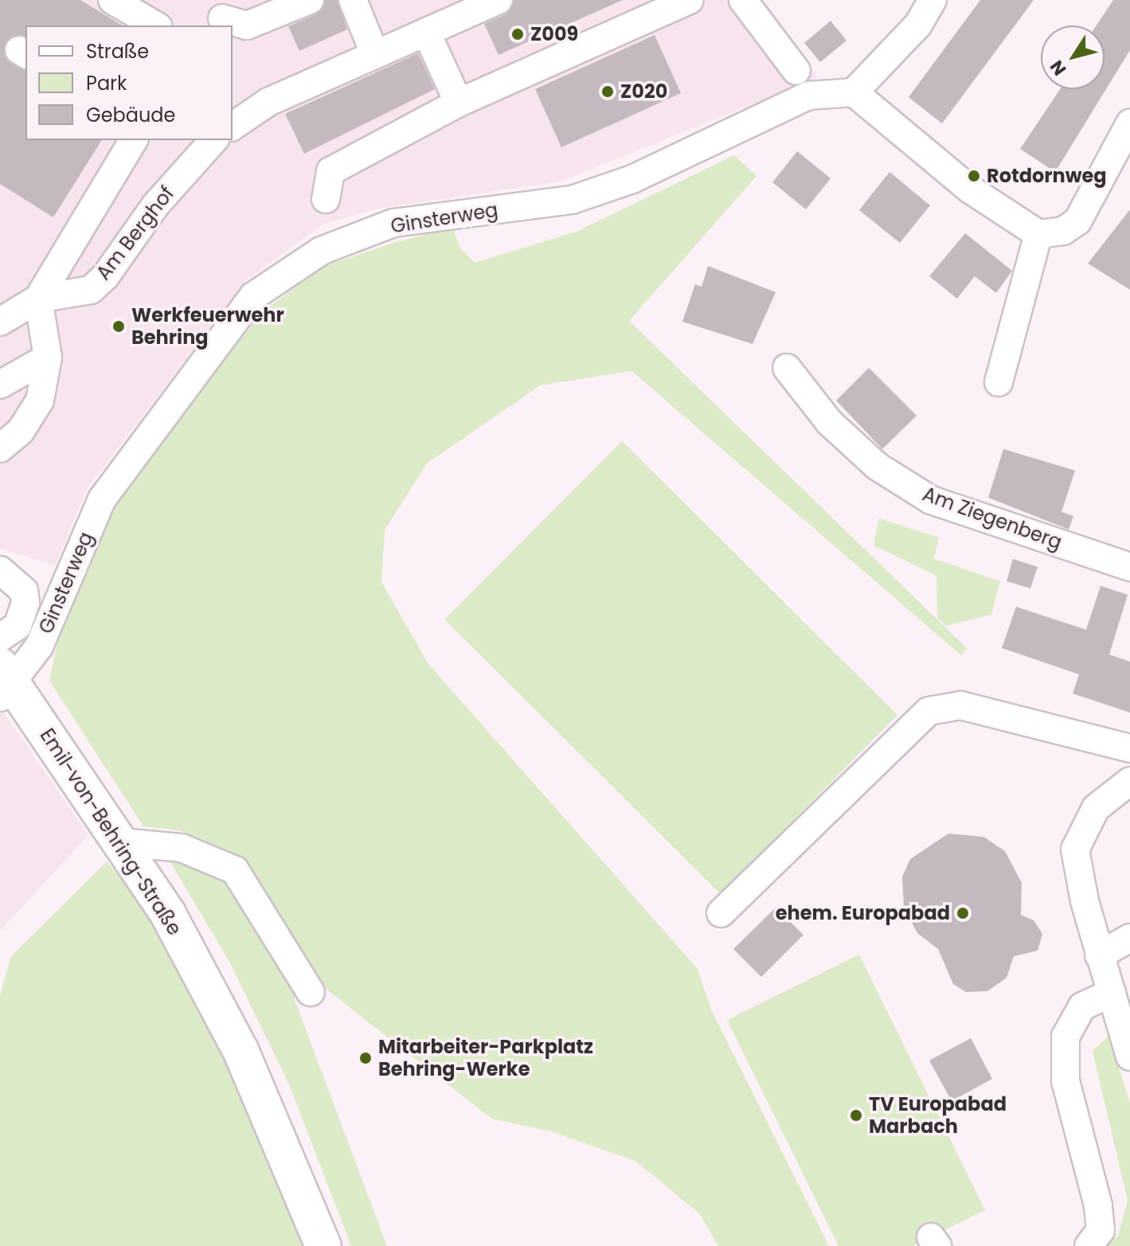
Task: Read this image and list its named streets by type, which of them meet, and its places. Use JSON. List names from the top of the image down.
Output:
{
  "streets": {
    "main road": ["Emil-von-Behring-Straße"],
    "street": ["Ginsterweg", "Am Berghof", "Am Ziegenberg"]
  },
  "crossings": [
    ["Ginsterweg", "Emil-von-Behring-Straße"]
  ],
  "places": [
    "Z009",
    "Z020",
    "Rotdornweg",
    "Werkfeuerwehr Behring",
    "ehem. Europabad",
    "Mitarbeiter-Parkplatz Behring-Werke",
    "TV Europabad Marbach"
  ],
  "legend": ["Straße", "Park", "Gebäude"],
  "north": "bottom left"
}
